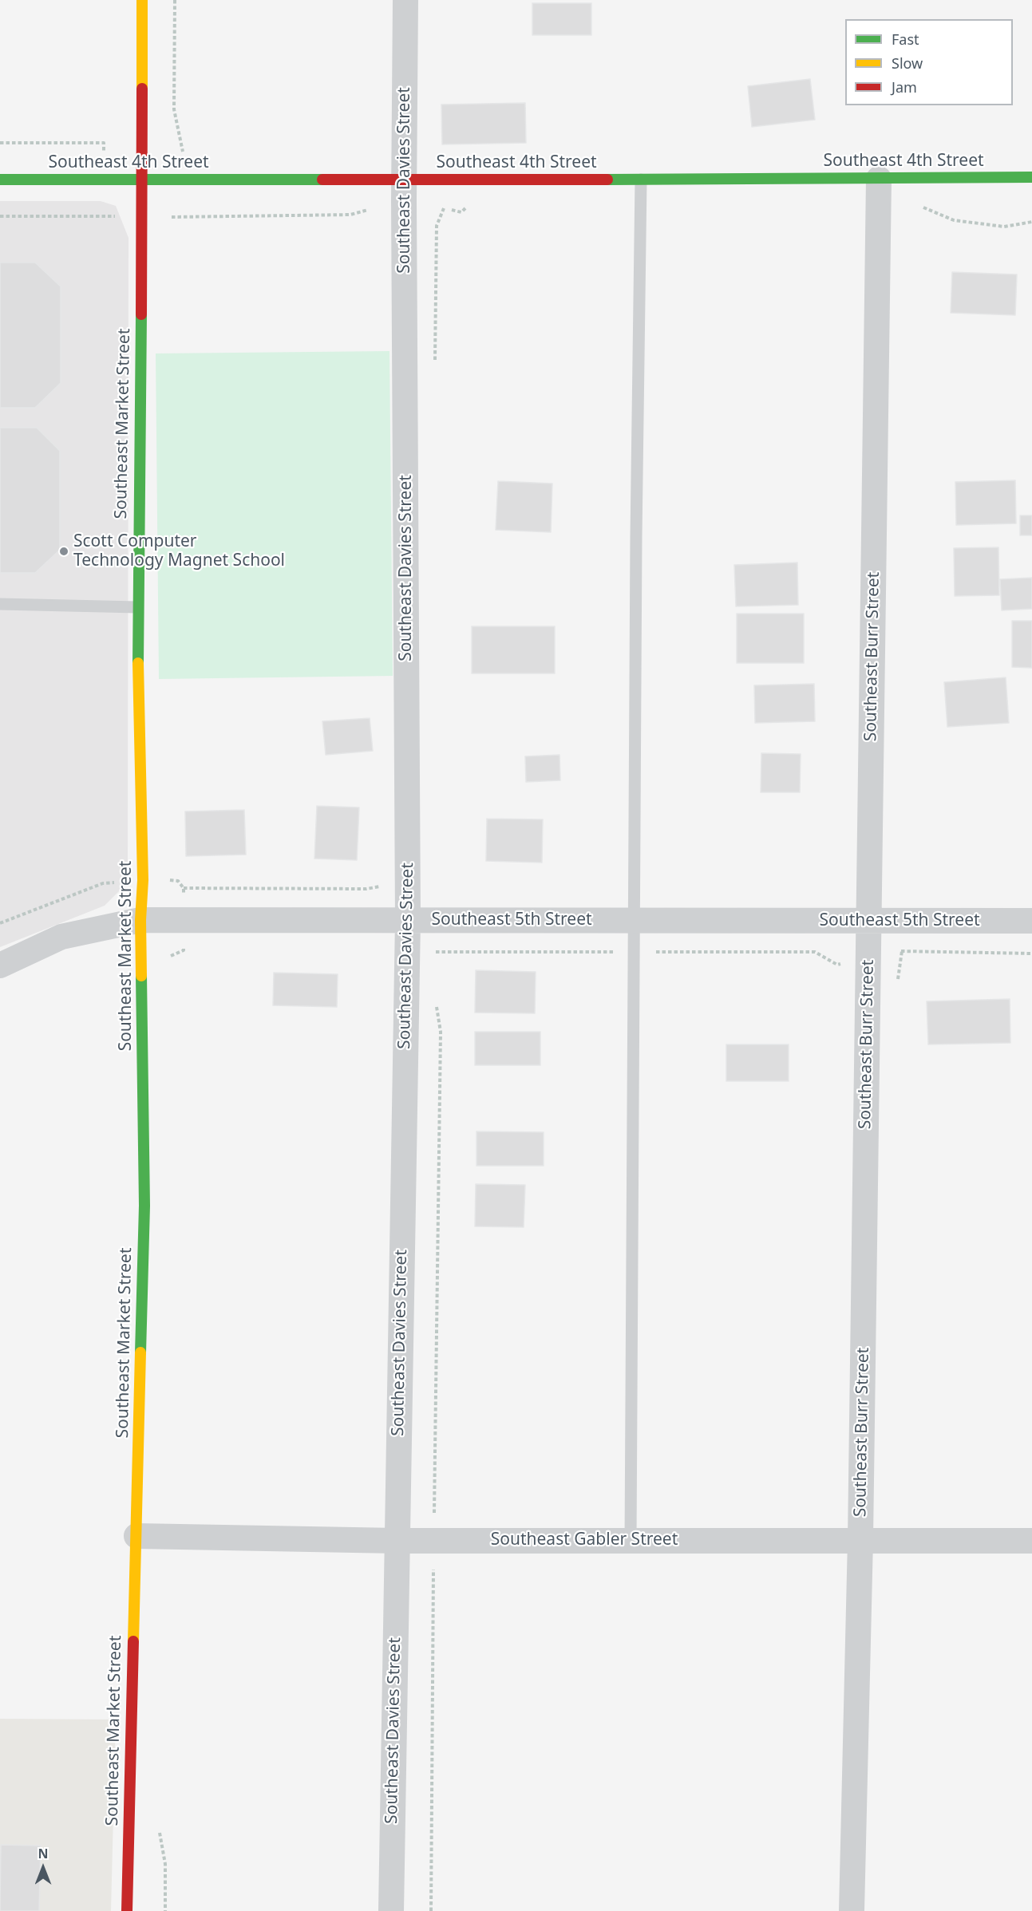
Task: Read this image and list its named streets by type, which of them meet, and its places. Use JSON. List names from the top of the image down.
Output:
{
  "streets": {
    "street": [
      "Southeast 4th Street",
      "Southeast Davies Street",
      "Southeast Market Street",
      "Southeast Burr Street",
      "Southeast 5th Street",
      "Southeast Gabler Street"
    ]
  },
  "crossings": [
    ["Southeast 4th Street", "Southeast Davies Street"],
    ["Southeast 4th Street", "Southeast Market Street"],
    ["Southeast 4th Street", "Southeast Burr Street"],
    ["Southeast Davies Street", "Southeast 5th Street"],
    ["Southeast Davies Street", "Southeast Gabler Street"],
    ["Southeast Market Street", "Southeast 5th Street"],
    ["Southeast Market Street", "Southeast Gabler Street"],
    ["Southeast Burr Street", "Southeast 5th Street"],
    ["Southeast Burr Street", "Southeast Gabler Street"]
  ],
  "places": ["Scott Computer Technology Magnet School"],
  "legend": ["Fast", "Slow", "Jam"],
  "north": "top"
}
